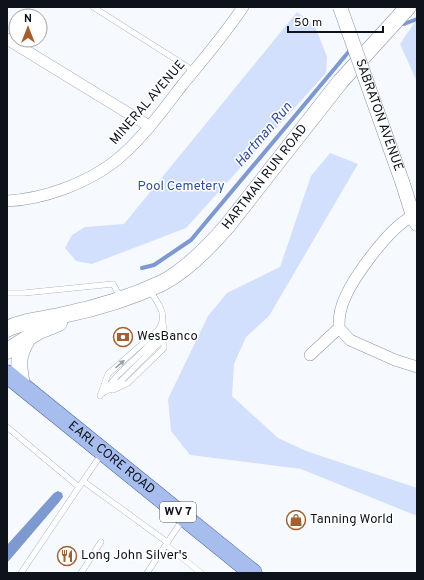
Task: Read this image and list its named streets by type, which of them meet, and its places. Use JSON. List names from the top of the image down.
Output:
{
  "streets": {
    "main road": ["HARTMAN RUN ROAD", "EARL CORE ROAD", "WV 7"],
    "street": ["MINERAL AVENUE", "SABRATON AVENUE"]
  },
  "water": ["Hartman Run"],
  "parks": ["Pool Cemetery"],
  "places": {
    "bank": ["WesBanco"],
    "shop": ["Tanning World"],
    "restaurant": ["Long John Silver's"]
  },
  "scale_bar": "50 m",
  "north": "top"
}
